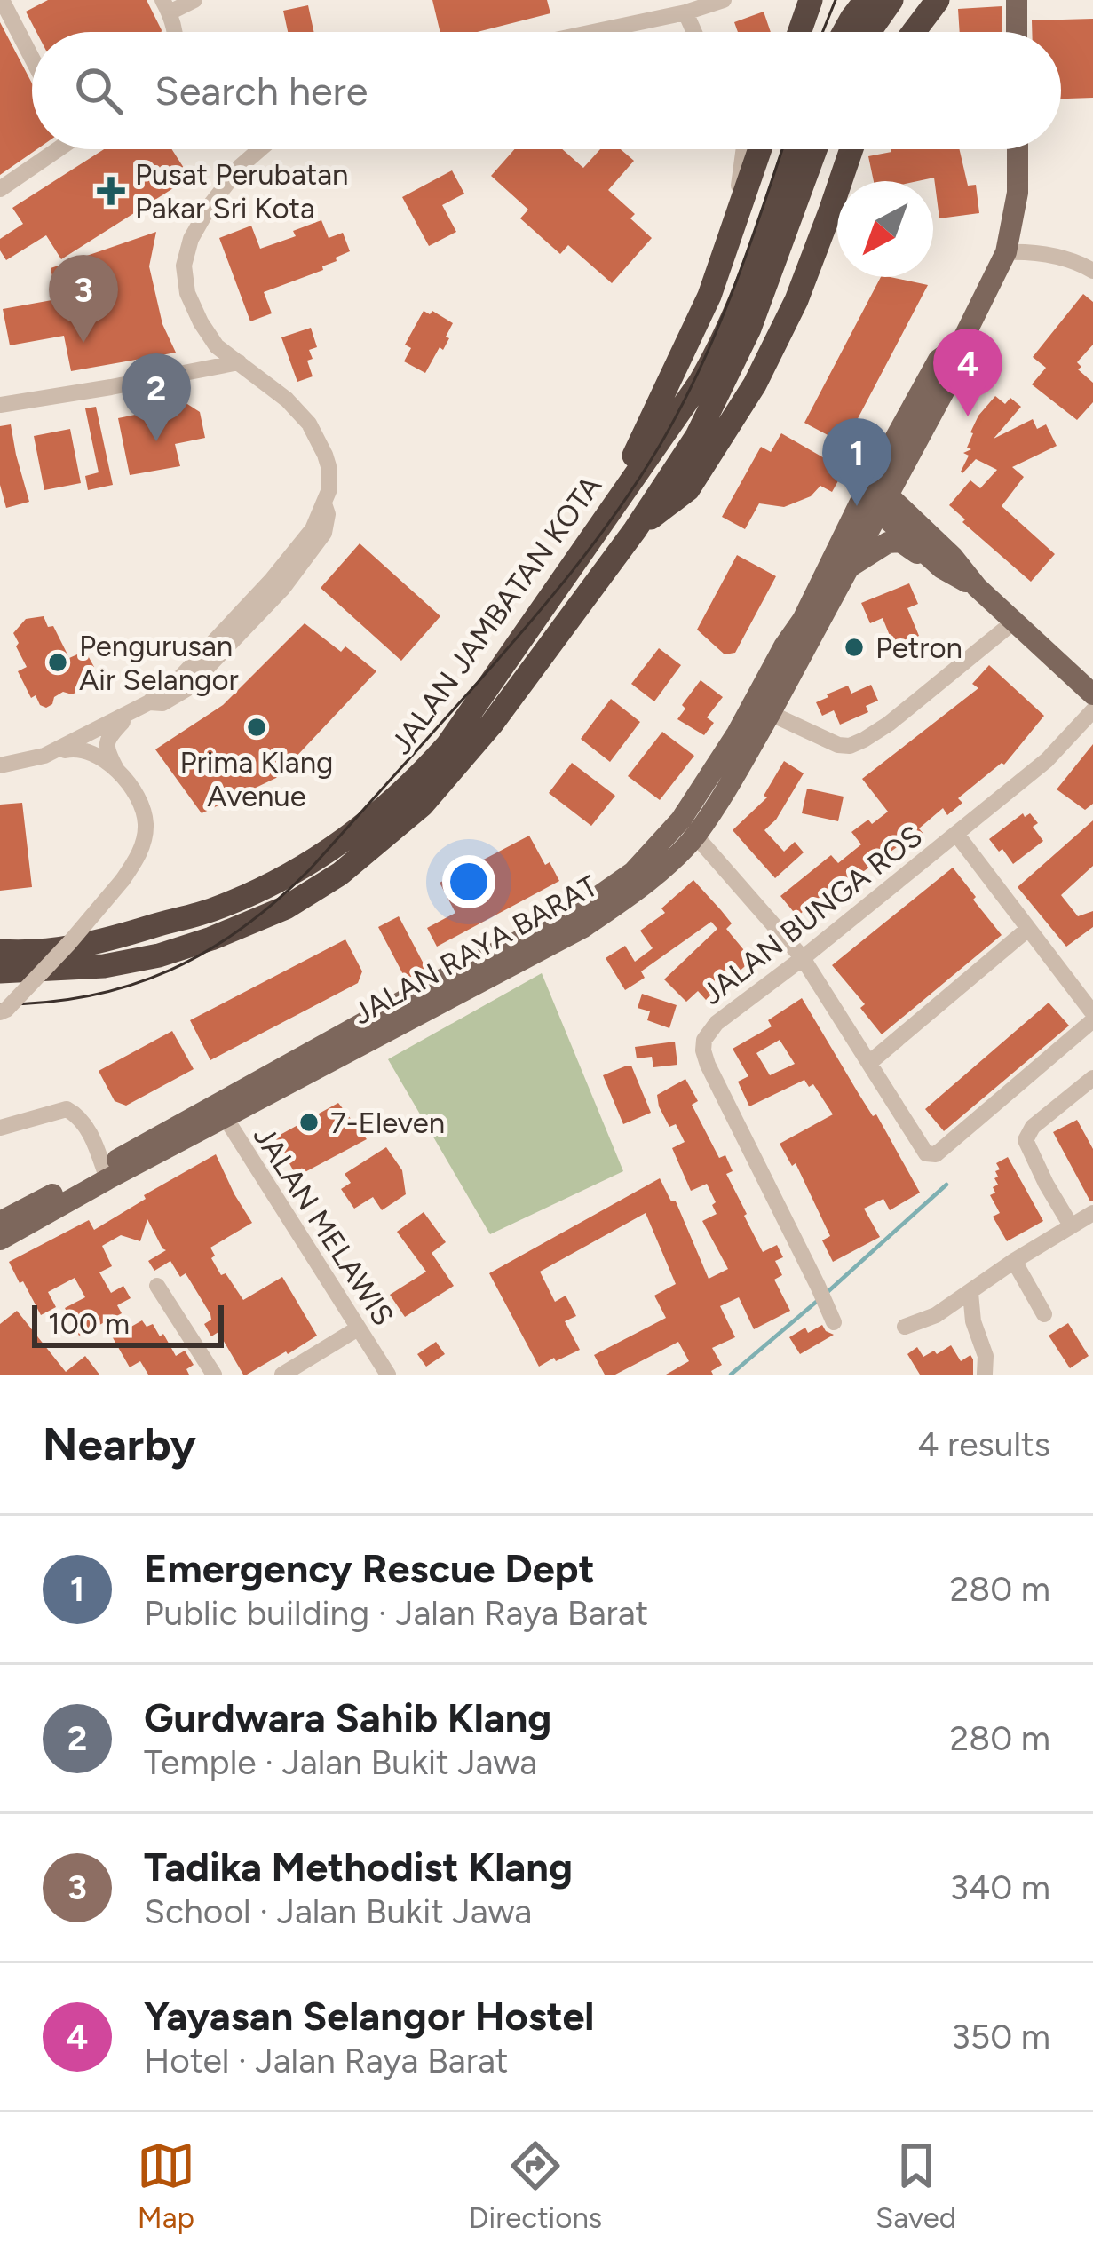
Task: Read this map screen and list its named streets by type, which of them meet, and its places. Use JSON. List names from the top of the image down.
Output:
{
  "streets": {
    "highway": ["JALAN JAMBATAN KOTA"],
    "main road": ["JALAN RAYA BARAT"],
    "street": ["JALAN BUNGA ROS", "JALAN MELAWIS"]
  },
  "crossings": [
    ["JALAN RAYA BARAT", "JALAN MELAWIS"]
  ],
  "places": {
    "health": ["Pusat Perubatan Pakar Sri Kota"],
    "other": [
      "Petron",
      "Pengurusan Air Selangor",
      "Prima Klang Avenue",
      "7-Eleven"
    ]
  },
  "scale_bar": "100 m",
  "north": "bottom left",
  "page": {
    "search": "Search here",
    "pins": [
      "3",
      "4",
      "2",
      "1"
    ],
    "scale": "100 m",
    "heading": ["Nearby", "4 results"],
    "list": [
      {
        "mark": "1",
        "name": "Emergency Rescue Dept",
        "note": "Public building · Jalan Raya Barat",
        "value": "280 m"
      },
      {
        "mark": "2",
        "name": "Gurdwara Sahib Klang",
        "note": "Temple · Jalan Bukit Jawa",
        "value": "280 m"
      },
      {
        "mark": "3",
        "name": "Tadika Methodist Klang",
        "note": "School · Jalan Bukit Jawa",
        "value": "340 m"
      },
      {
        "mark": "4",
        "name": "Yayasan Selangor Hostel",
        "note": "Hotel · Jalan Raya Barat",
        "value": "350 m"
      }
    ],
    "nav": ["Map", "Directions", "Saved"]
  }
}
